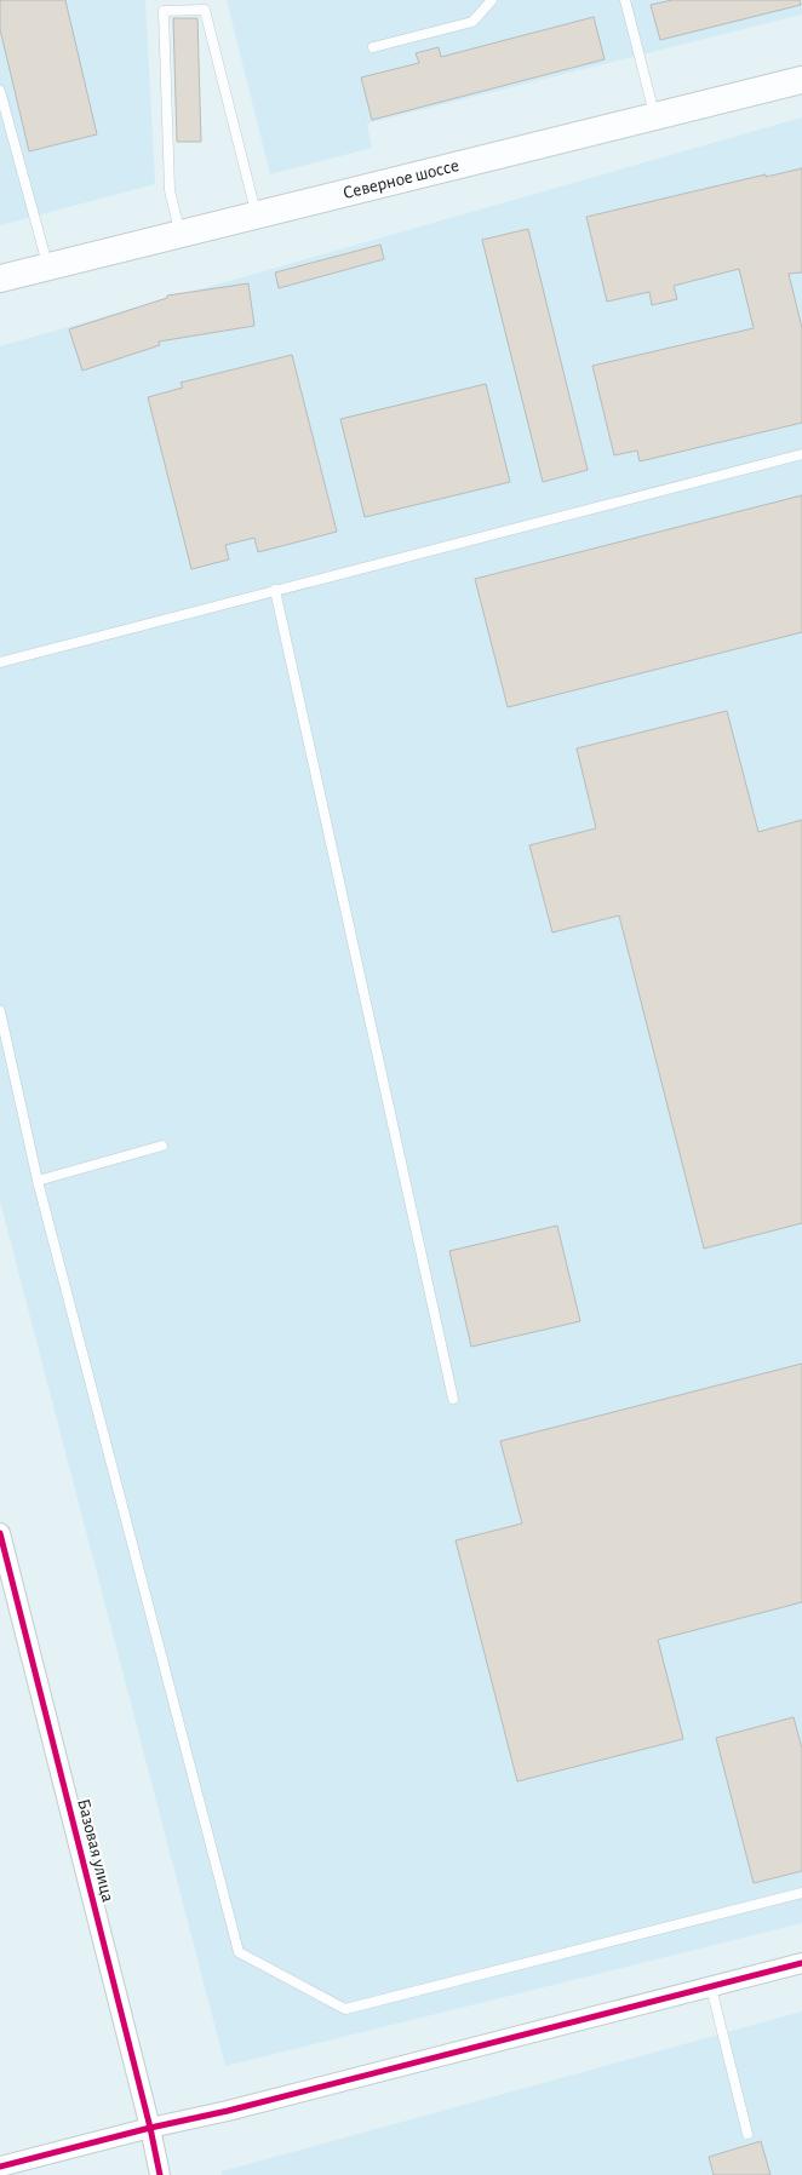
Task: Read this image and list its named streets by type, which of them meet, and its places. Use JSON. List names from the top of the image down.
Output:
{
  "streets": {
    "main road": ["Северное шоссе"],
    "street": ["Базовая улица"]
  }
}
